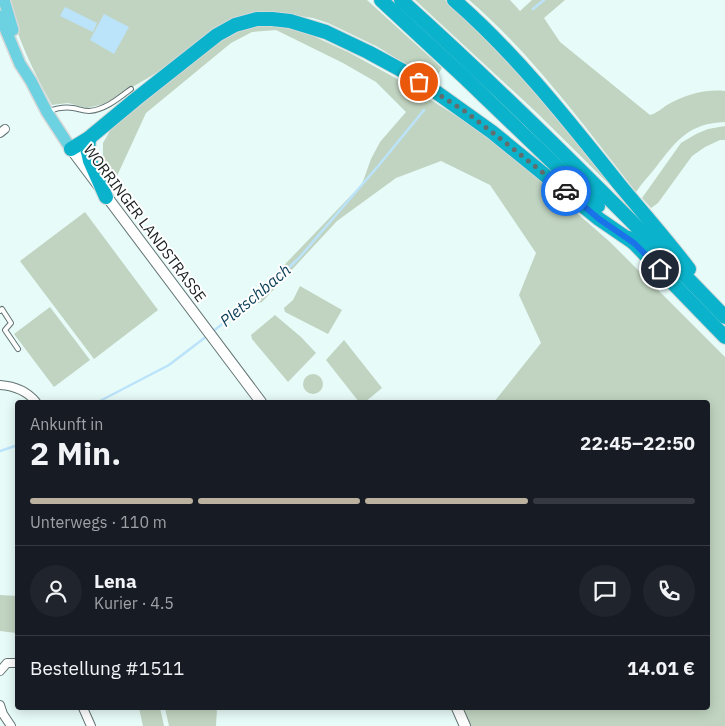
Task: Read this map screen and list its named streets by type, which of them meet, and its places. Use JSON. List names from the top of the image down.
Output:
{
  "streets": {
    "main road": ["WORRINGER LANDSTRASSE"]
  },
  "water": ["Pletschbach"],
  "page": {
    "heading": ["2 Min.", "Ankunft in", "22:45–22:50"],
    "panel": [
      "Lena",
      "Kurier · 4.5",
      "Bestellung #1511",
      "14.01 €"
    ],
    "bar": "Unterwegs · 110 m"
  }
}
